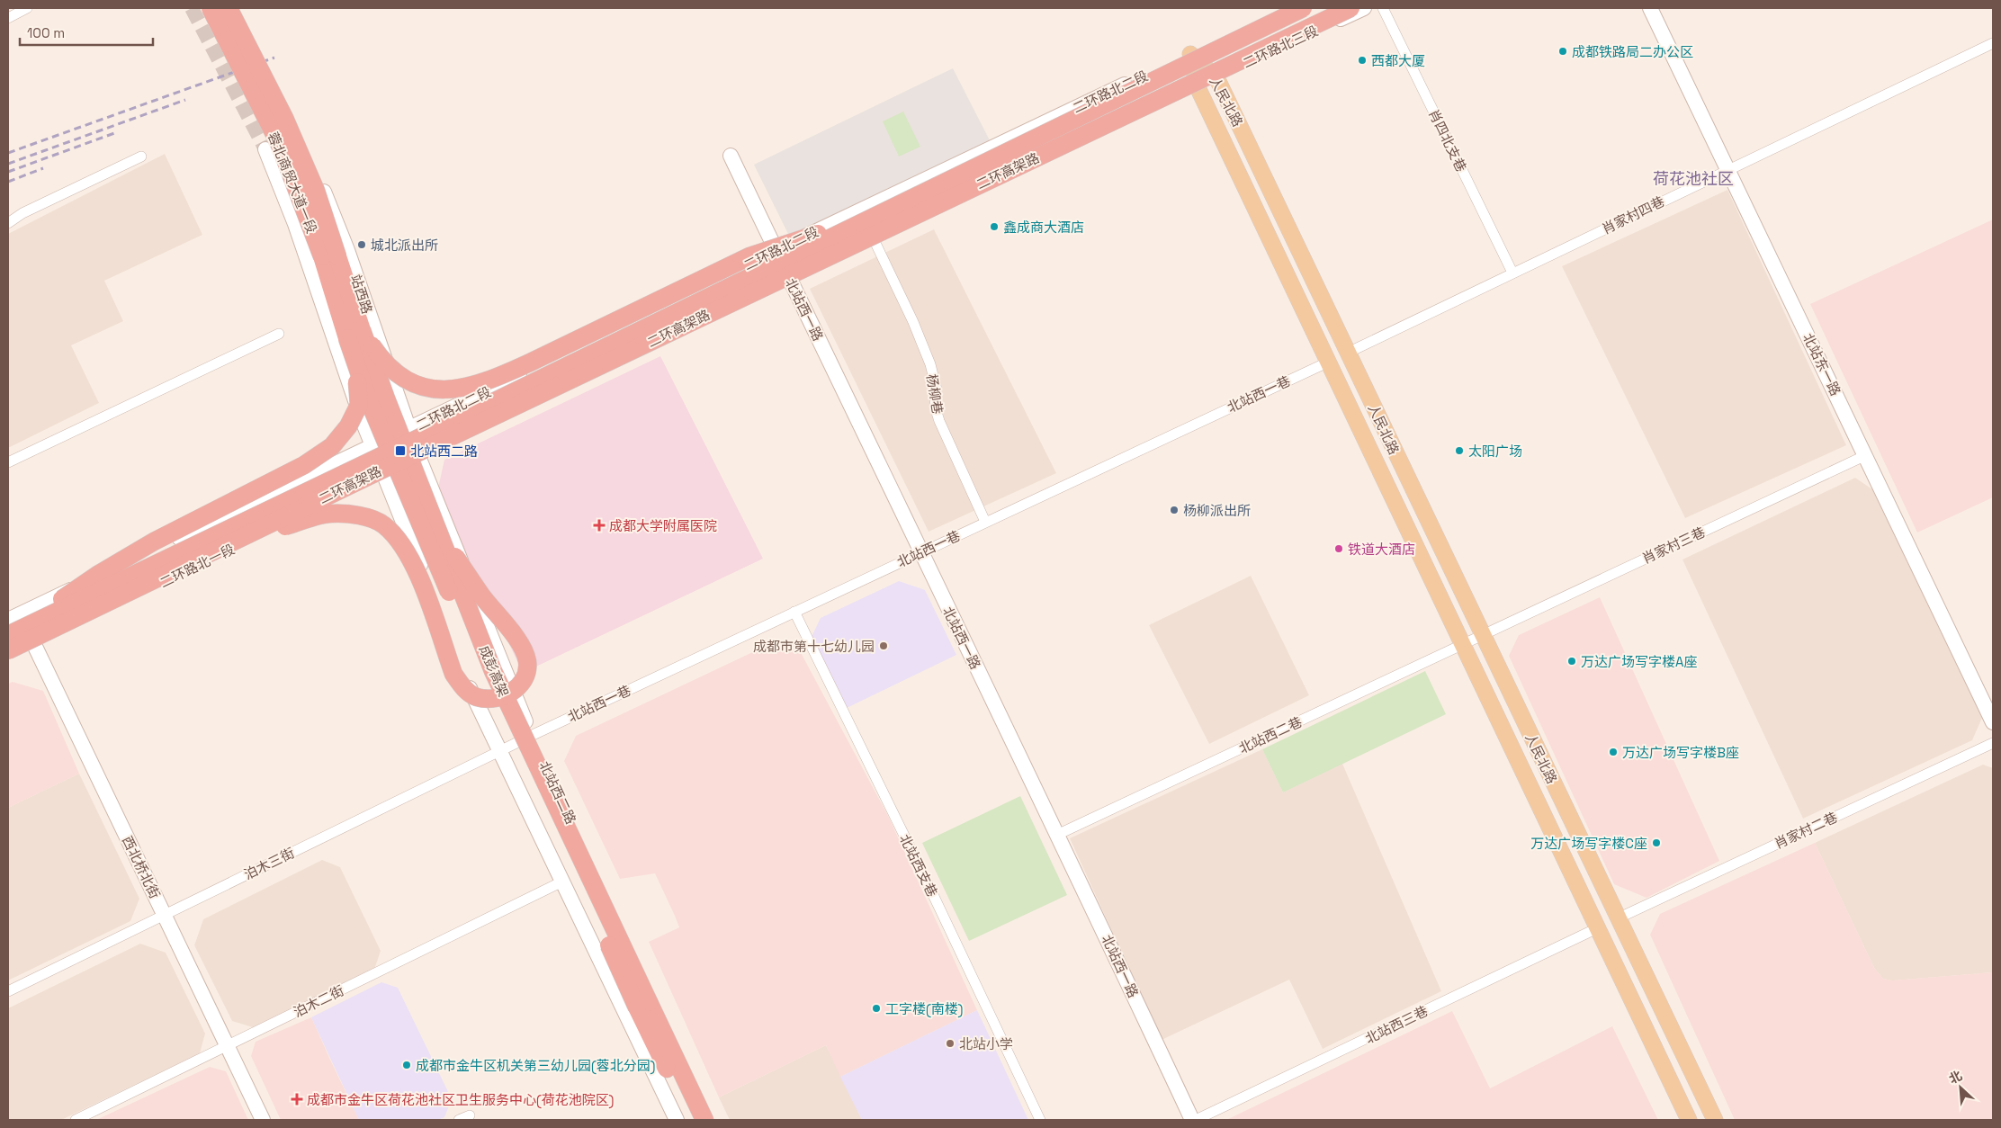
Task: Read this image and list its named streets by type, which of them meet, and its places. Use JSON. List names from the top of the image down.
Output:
{
  "streets": {
    "highway": ["二环高架路", "蓉北商贸大道一段", "成彭高架"],
    "main road": [
      "二环路北三段",
      "二环路北二段",
      "人民北路",
      "站西路",
      "北站西一路",
      "北站东一路",
      "二环路北一段",
      "北站西二路",
      "西北桥北街"
    ],
    "street": [
      "肖四北支巷",
      "肖家村四巷",
      "杨柳巷",
      "北站西一巷",
      "肖家村三巷",
      "北站西二巷",
      "肖家村二巷",
      "泊木三街",
      "北站西支巷",
      "泊木二街",
      "北站西三巷"
    ]
  },
  "crossings": [
    ["二环路北三段", "人民北路"],
    ["二环路北二段", "人民北路"],
    ["二环路北二段", "站西路"],
    ["二环路北二段", "北站西一路"],
    ["人民北路", "肖家村四巷"],
    ["人民北路", "北站西一巷"],
    ["人民北路", "肖家村三巷"],
    ["人民北路", "北站西二巷"],
    ["人民北路", "肖家村二巷"],
    ["人民北路", "北站西三巷"],
    ["肖四北支巷", "肖家村四巷"],
    ["二环高架路", "西北桥北街"],
    ["蓉北商贸大道一段", "成彭高架"],
    ["肖家村四巷", "北站东一路"],
    ["站西路", "北站西二路"],
    ["北站西一路", "北站西一巷"],
    ["北站西一路", "北站西二巷"],
    ["北站东一路", "肖家村三巷"],
    ["杨柳巷", "北站西一巷"],
    ["北站西一巷", "北站西二路"],
    ["北站西一巷", "泊木三街"],
    ["北站西一巷", "北站西支巷"],
    ["肖家村三巷", "北站西二巷"],
    ["二环路北一段", "西北桥北街"],
    ["北站西二路", "泊木三街"],
    ["泊木三街", "西北桥北街"],
    ["西北桥北街", "泊木二街"]
  ],
  "districts": ["荷花池社区"],
  "places": {
    "other": [
      "成都铁路局二办公区",
      "西都大厦",
      "鑫成商大酒店",
      "城北派出所",
      "太阳广场",
      "杨柳派出所",
      "铁道大酒店",
      "成都市第十七幼儿园",
      "万达广场写字楼A座",
      "万达广场写字楼B座",
      "万达广场写字楼C座",
      "工字楼(南楼)",
      "北站小学",
      "成都市金牛区机关第三幼儿园(蓉北分园)"
    ],
    "transit": ["北站西二路"],
    "health": ["成都大学附属医院", "成都市金牛区荷花池社区卫生服务中心(荷花池院区)"]
  },
  "scale_bar": "100 m",
  "north": "top left"
}
